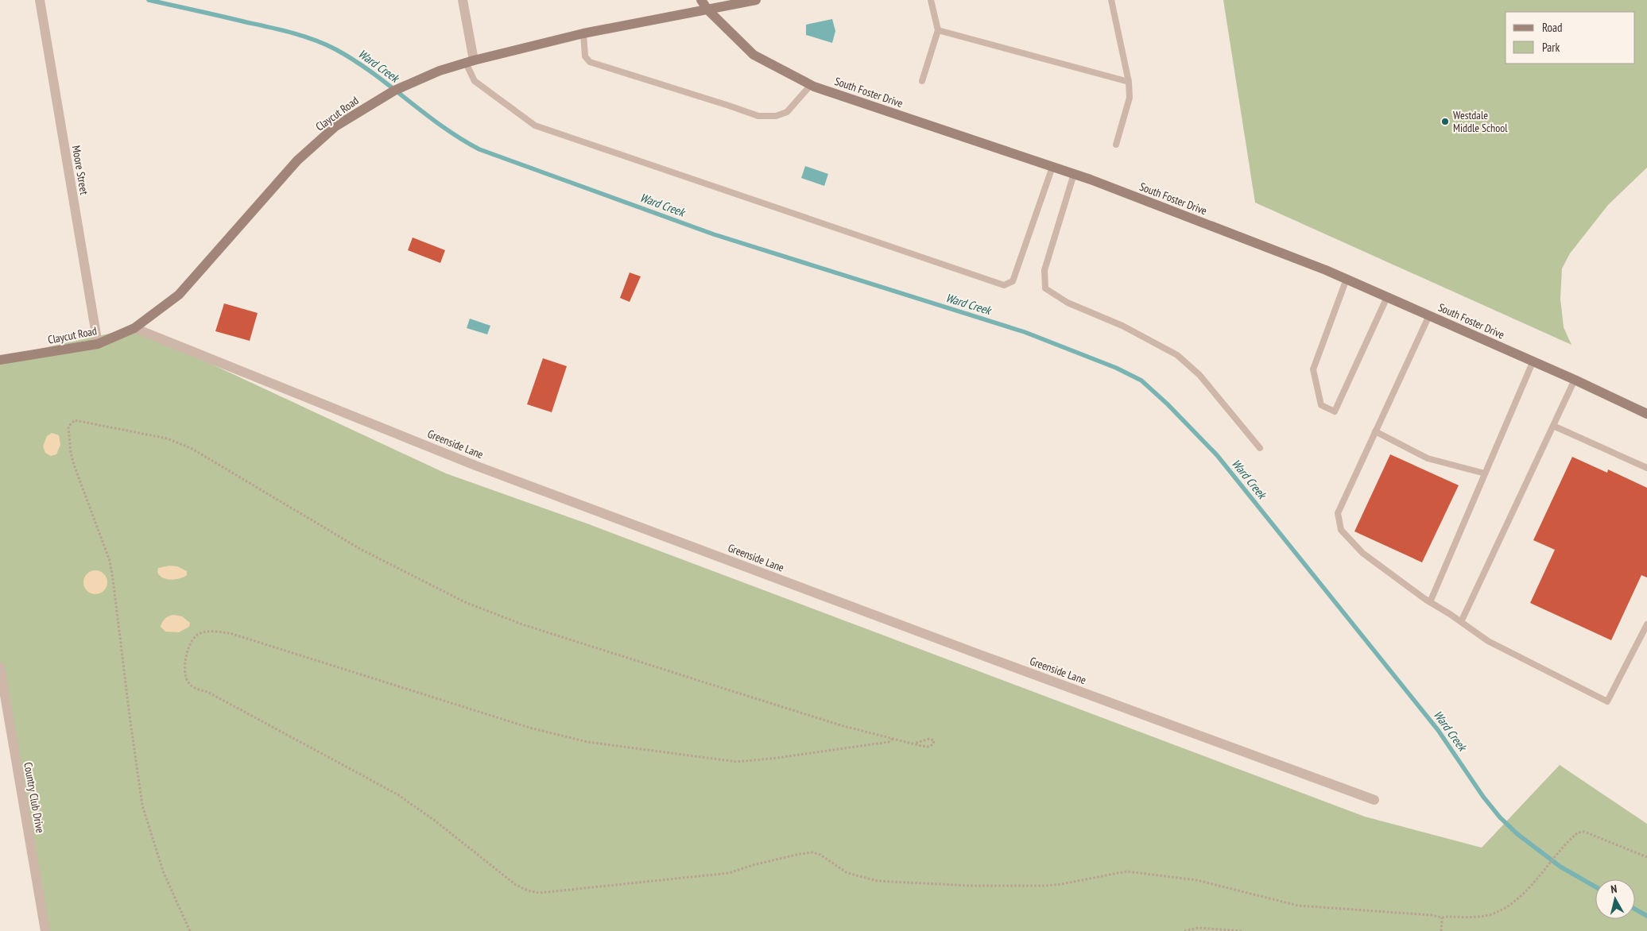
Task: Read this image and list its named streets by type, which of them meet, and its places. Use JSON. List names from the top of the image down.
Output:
{
  "streets": {
    "street": [
      "South Foster Drive",
      "Claycut Road",
      "Moore Street",
      "Greenside Lane",
      "Country Club Drive"
    ]
  },
  "crossings": [
    ["South Foster Drive", "Claycut Road"],
    ["Claycut Road", "Moore Street"],
    ["Claycut Road", "Greenside Lane"]
  ],
  "water": ["Ward Creek"],
  "places": ["Westdale Middle School"],
  "legend": ["Road", "Park"],
  "north": "top"
}
